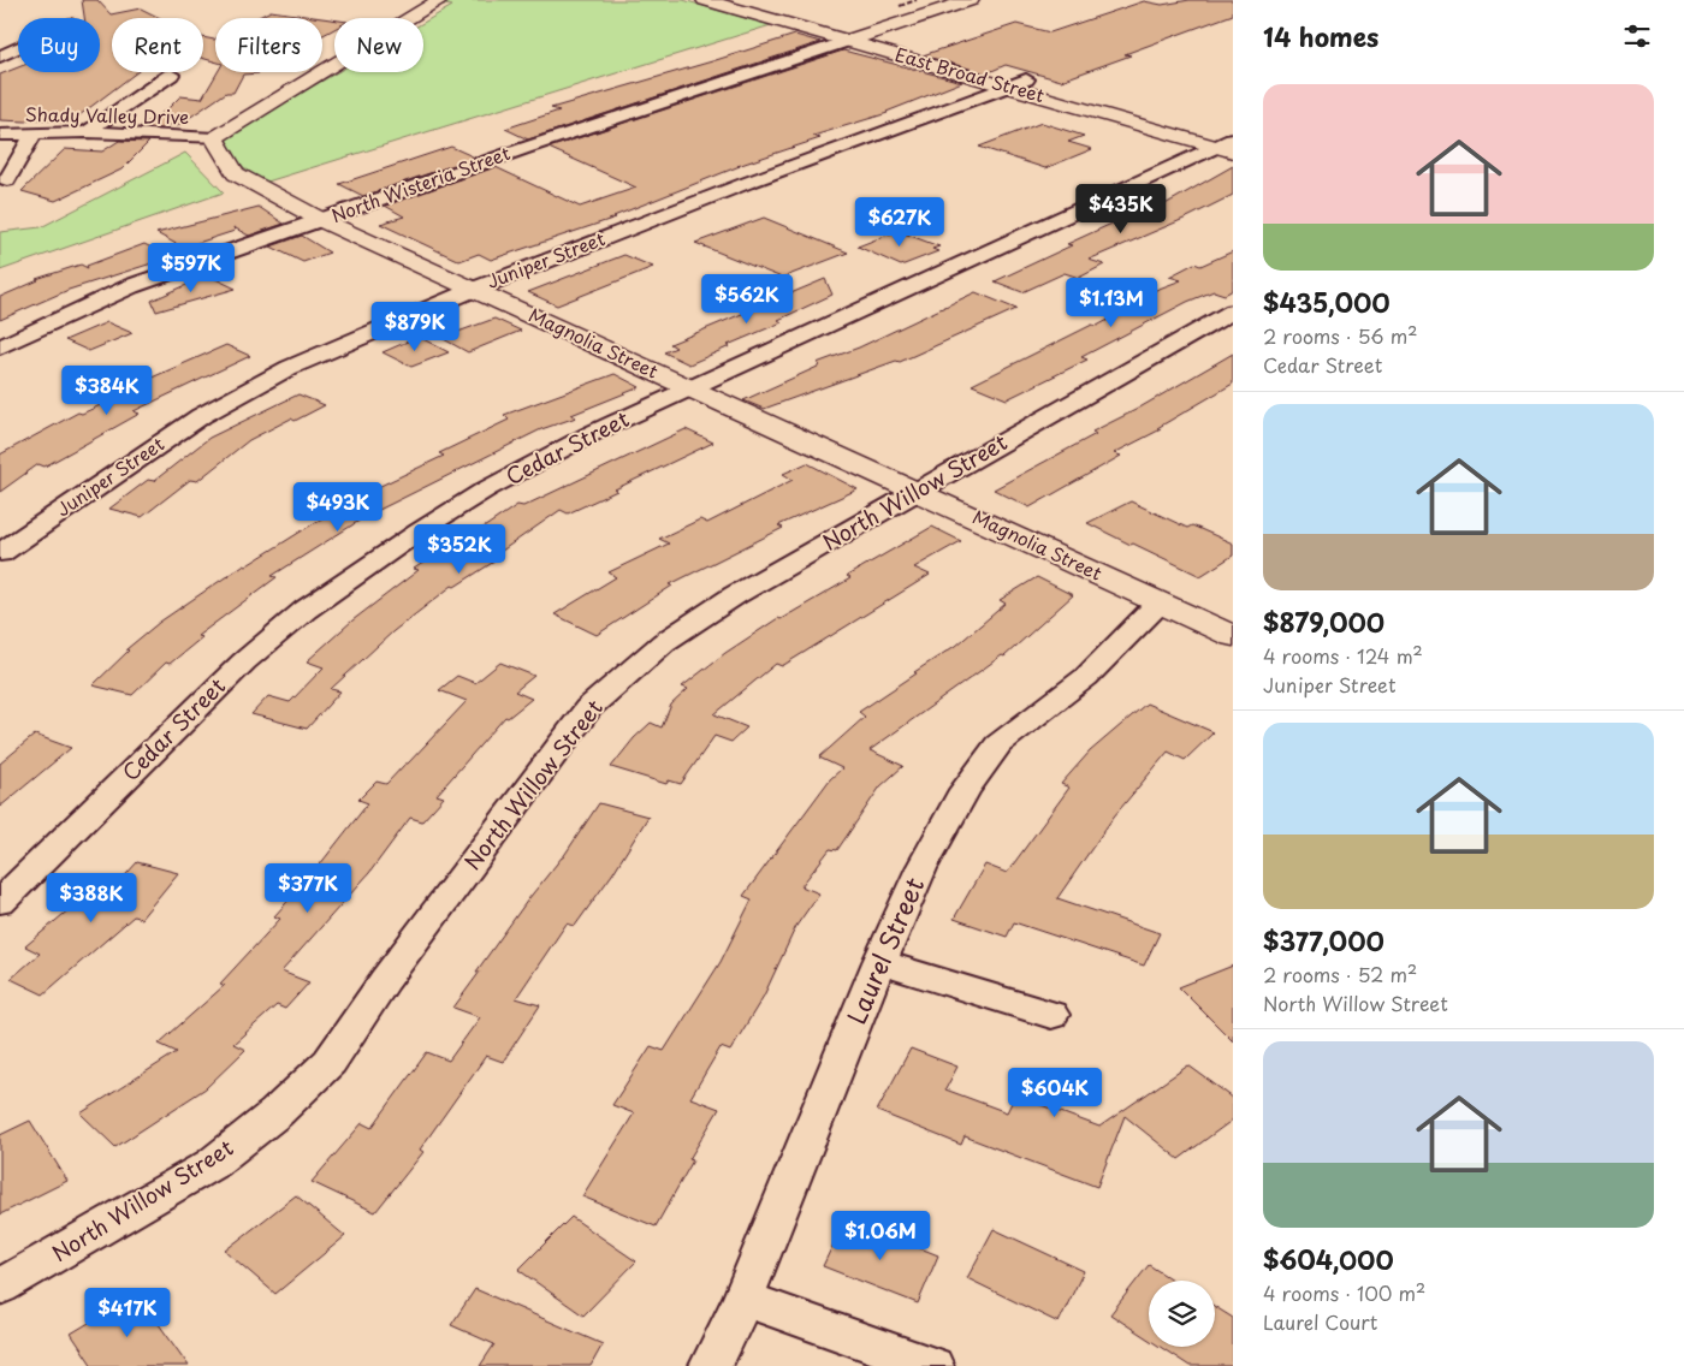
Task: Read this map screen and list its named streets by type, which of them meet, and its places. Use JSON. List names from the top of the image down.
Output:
{
  "streets": {
    "street": [
      "East Broad Street",
      "Shady Valley Drive",
      "North Wisteria Street",
      "Juniper Street",
      "Magnolia Street",
      "Cedar Street",
      "North Willow Street",
      "Laurel Street"
    ]
  },
  "crossings": [
    ["East Broad Street", "North Wisteria Street"],
    ["East Broad Street", "Juniper Street"],
    ["East Broad Street", "Cedar Street"],
    ["Shady Valley Drive", "Magnolia Street"],
    ["North Wisteria Street", "Magnolia Street"],
    ["Juniper Street", "Magnolia Street"],
    ["Magnolia Street", "Cedar Street"],
    ["Magnolia Street", "North Willow Street"],
    ["Magnolia Street", "Laurel Street"]
  ],
  "page": {
    "heading": "14 homes",
    "chip": [
      "Buy",
      "Rent",
      "Filters",
      "New"
    ],
    "list": [
      {
        "name": "$435,000",
        "note": "2 rooms · 56 m² · Cedar Street"
      },
      {
        "name": "$879,000",
        "note": "4 rooms · 124 m² · Juniper Street"
      },
      {
        "name": "$377,000",
        "note": "2 rooms · 52 m² · North Willow Street"
      },
      {
        "name": "$604,000",
        "note": "4 rooms · 100 m² · Laurel Court"
      }
    ],
    "price": [
      "$435K",
      "$627K",
      "$597K",
      "$562K",
      "$1.13M",
      "$879K",
      "$384K",
      "$493K",
      "$352K",
      "$377K",
      "$388K",
      "$604K",
      "$1.06M",
      "$417K"
    ]
  }
}
